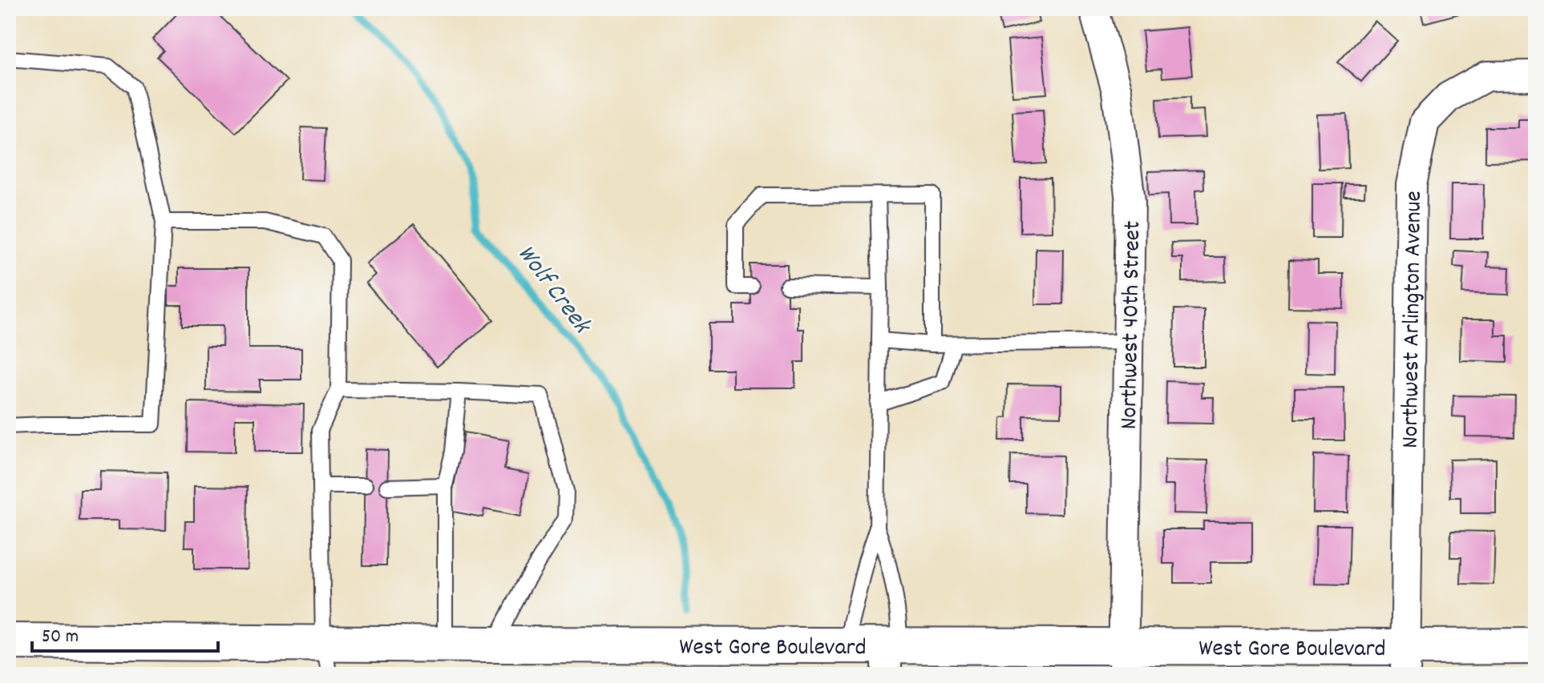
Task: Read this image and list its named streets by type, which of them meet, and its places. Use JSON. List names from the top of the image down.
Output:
{
  "streets": {
    "main road": ["West Gore Boulevard"],
    "street": ["Northwest Arlington Avenue", "Northwest 40th Street"]
  },
  "crossings": [
    ["Northwest Arlington Avenue", "West Gore Boulevard"],
    ["Northwest 40th Street", "West Gore Boulevard"]
  ],
  "water": ["Wolf Creek"],
  "scale_bar": "50 m"
}
